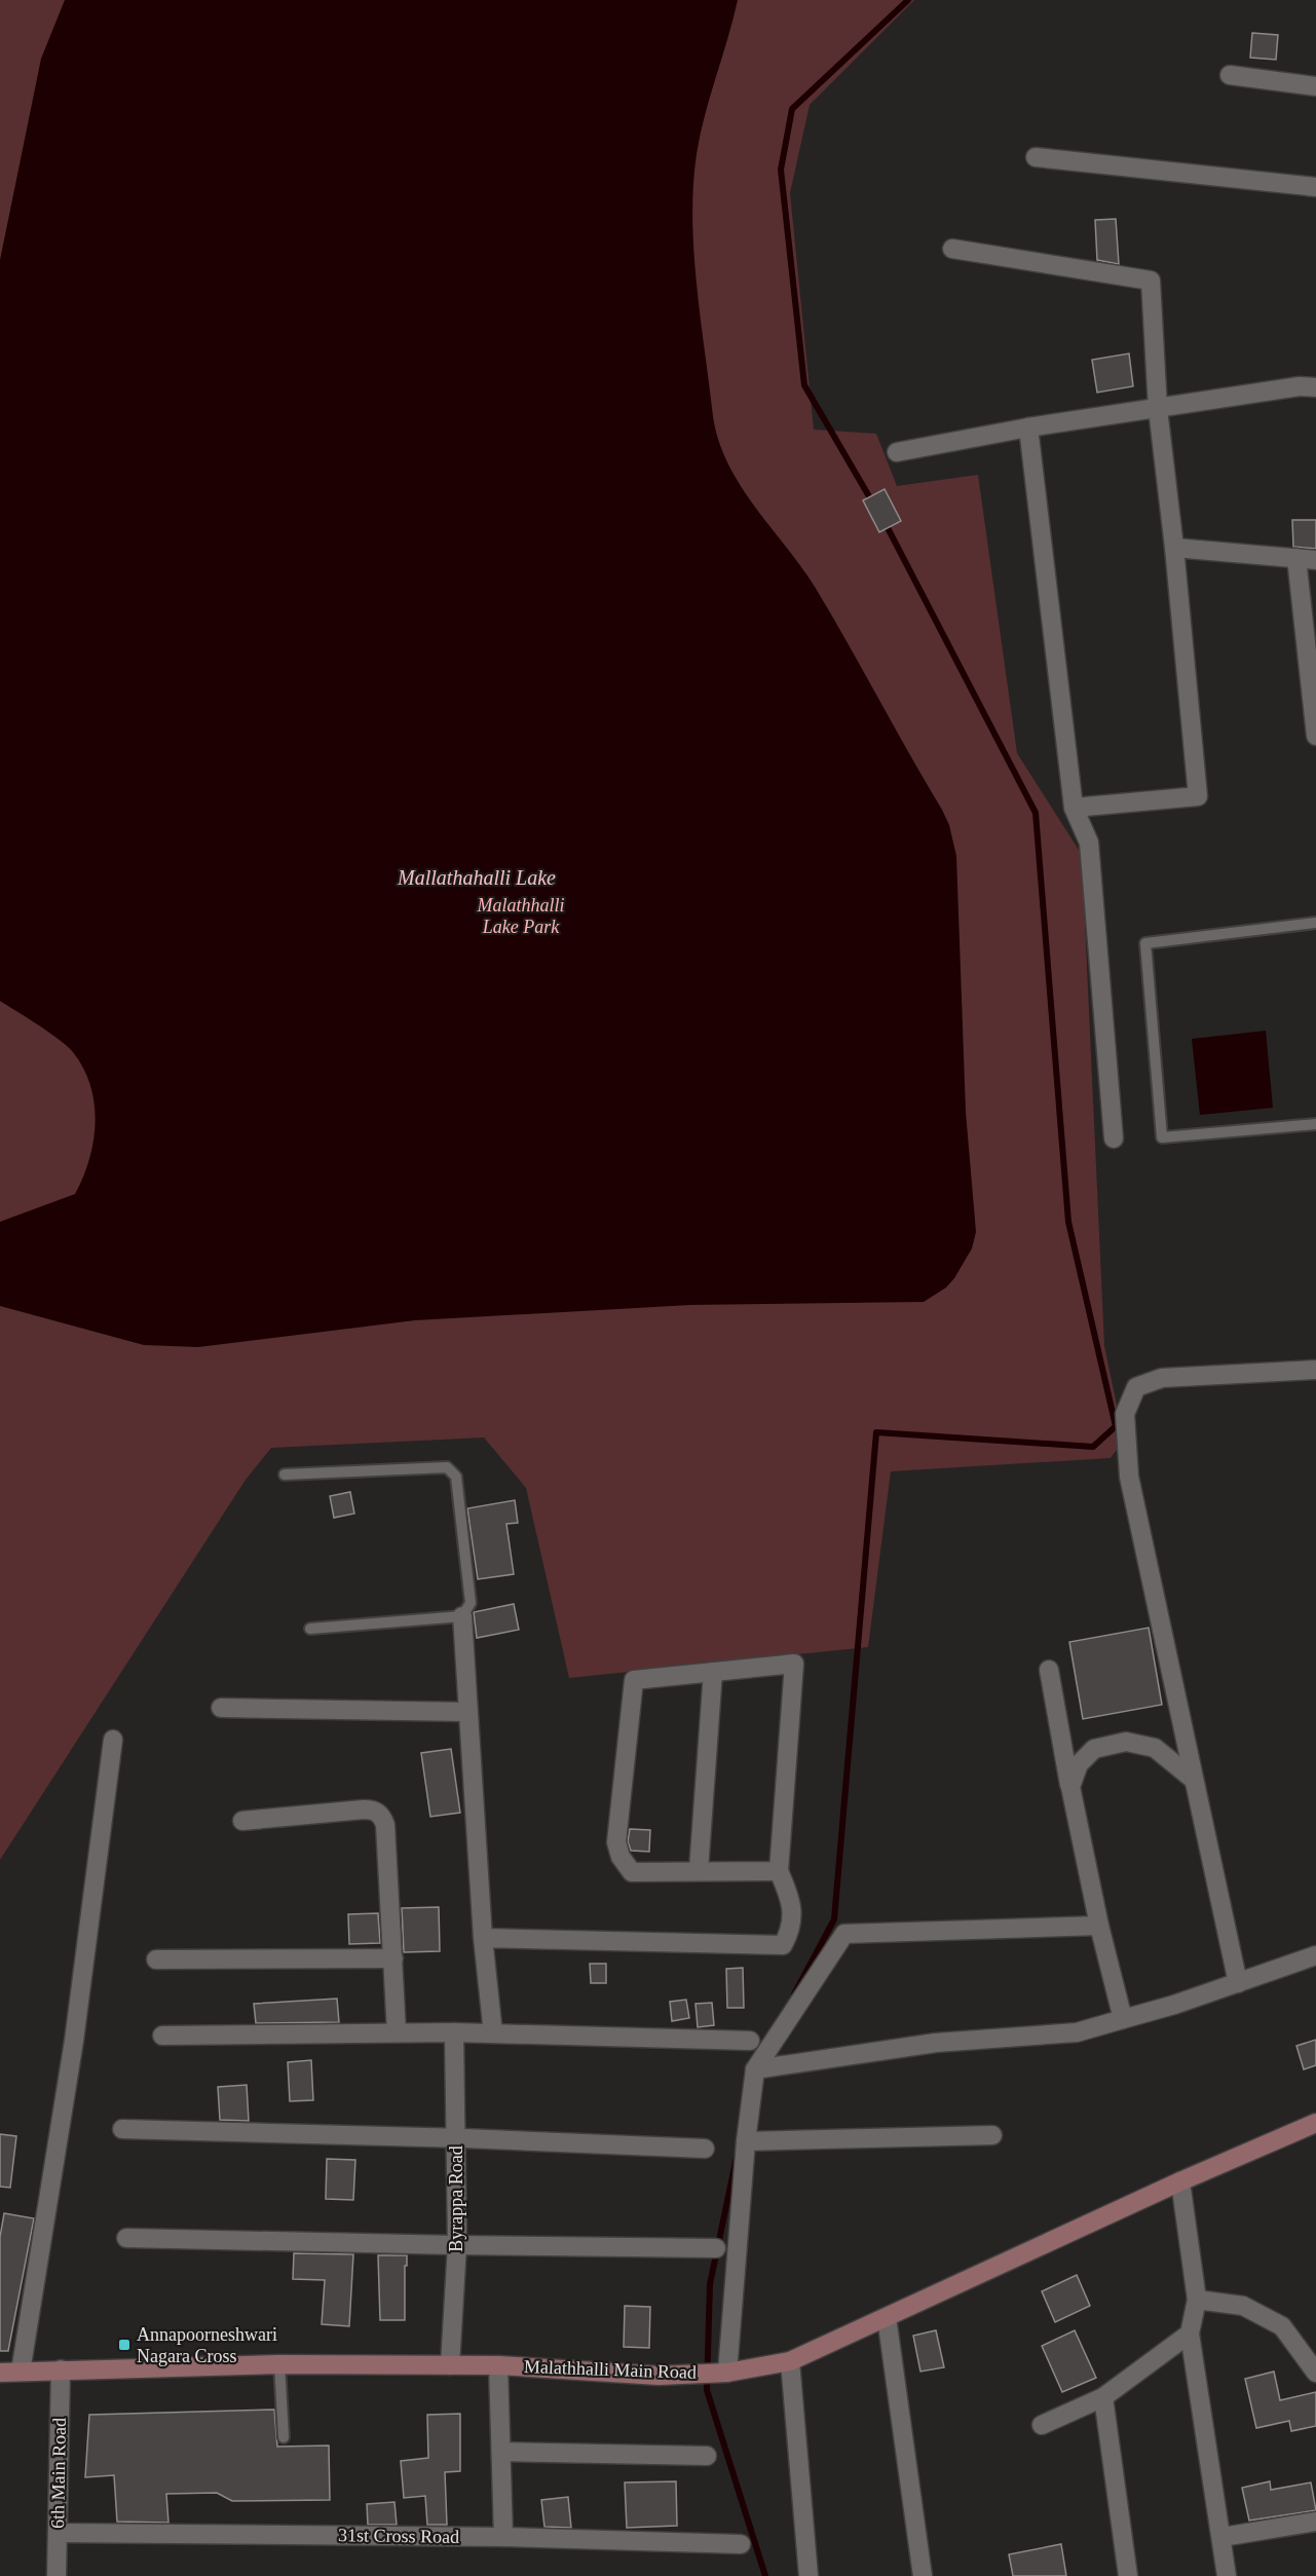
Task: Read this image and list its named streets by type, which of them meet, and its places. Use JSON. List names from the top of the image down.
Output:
{
  "streets": {
    "main road": ["Malathhalli Main Road"],
    "street": ["Byrappa Road", "6th Main Road", "31st Cross Road"]
  },
  "crossings": [
    ["Byrappa Road", "Malathhalli Main Road"],
    ["Malathhalli Main Road", "6th Main Road"],
    ["6th Main Road", "31st Cross Road"]
  ],
  "water": ["Mallathahalli Lake"],
  "parks": ["Malathhalli Lake Park"],
  "places": {
    "transit": ["Annapoorneshwari Nagara Cross"]
  }
}
